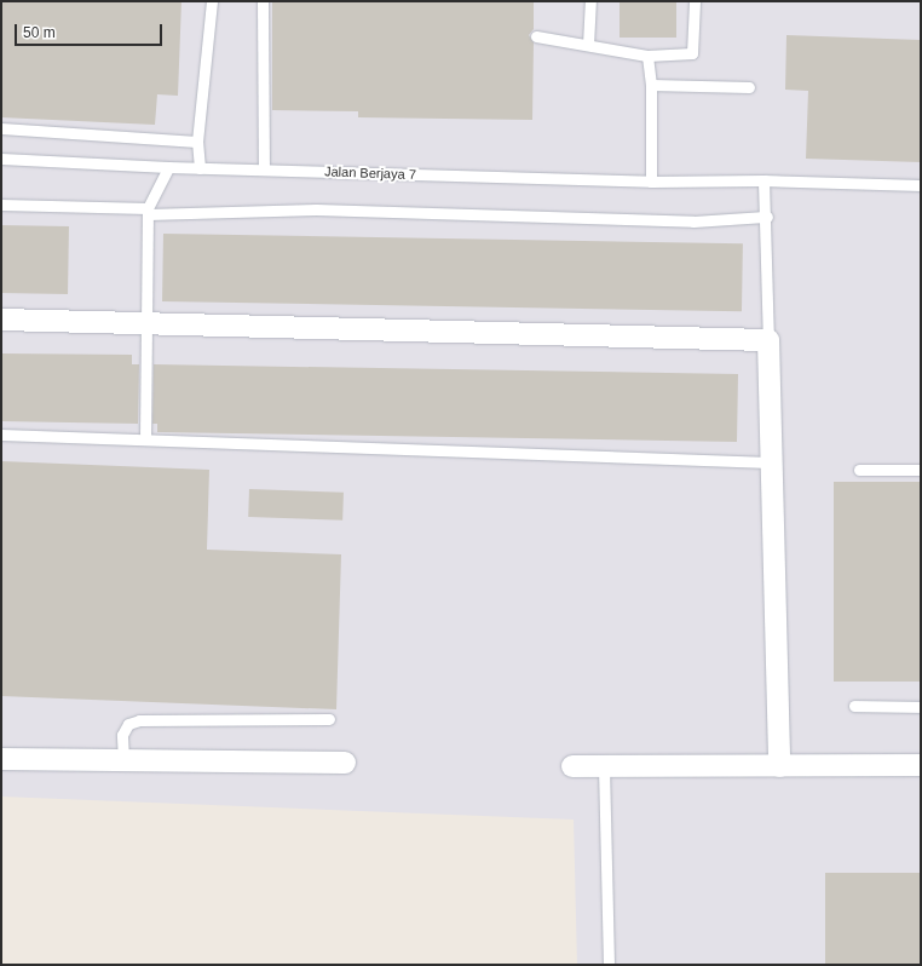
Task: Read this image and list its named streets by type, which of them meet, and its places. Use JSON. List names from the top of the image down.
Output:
{
  "streets": {
    "lane": ["Jalan Berjaya 7"]
  },
  "scale_bar": "50 m"
}
